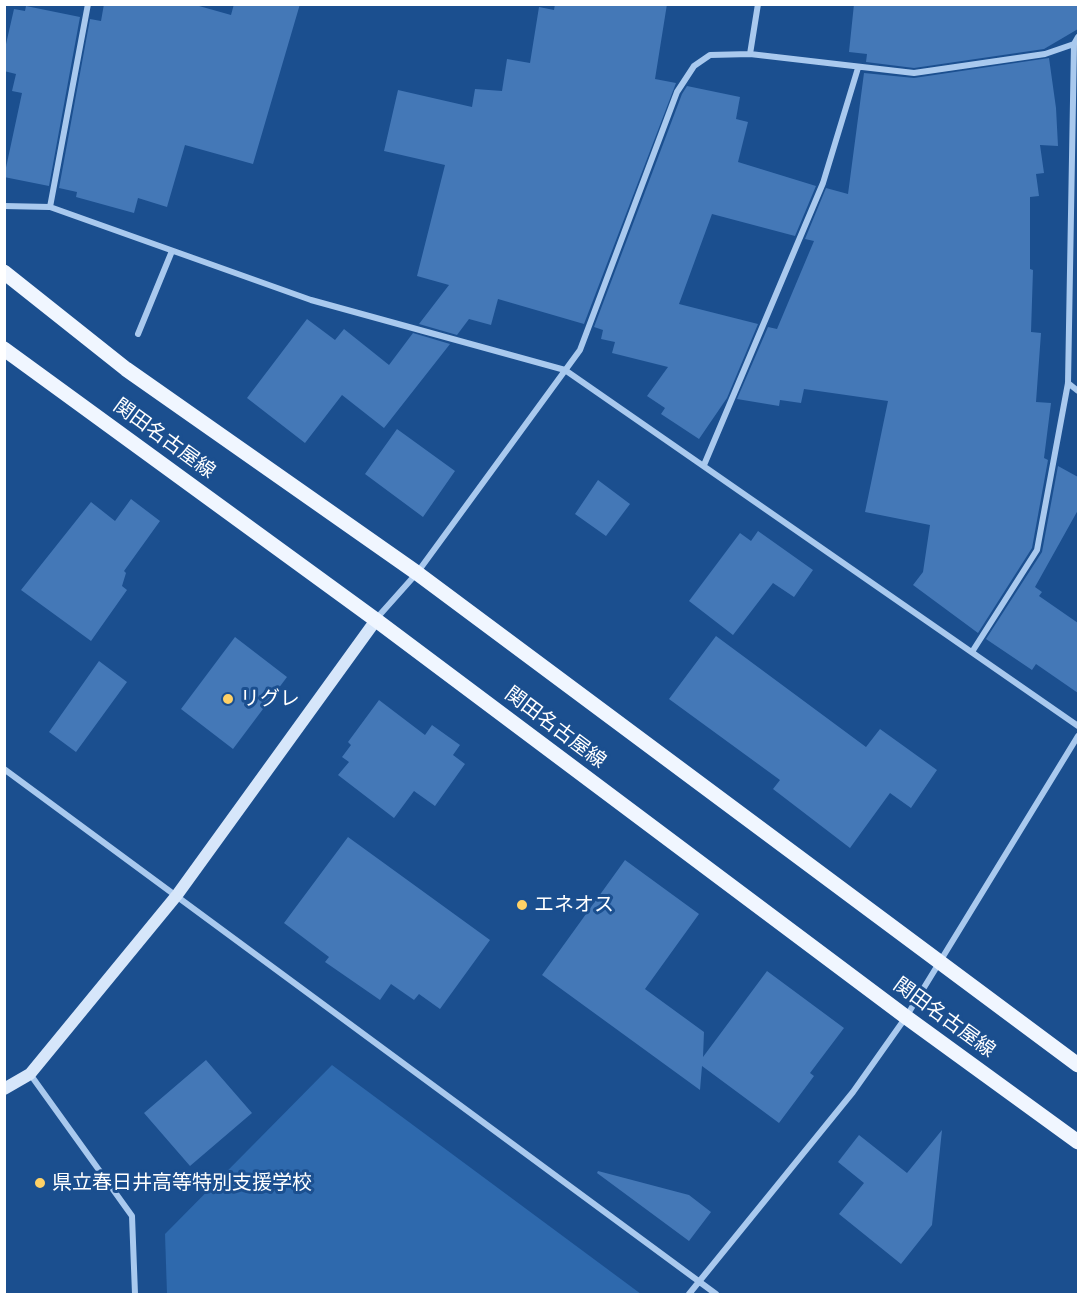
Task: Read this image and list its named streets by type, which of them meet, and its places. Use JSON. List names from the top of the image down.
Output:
{
  "streets": {
    "main road": ["関田名古屋線"]
  },
  "places": ["リグレ", "エネオス", "県立春日井高等特別支援学校"]
}
